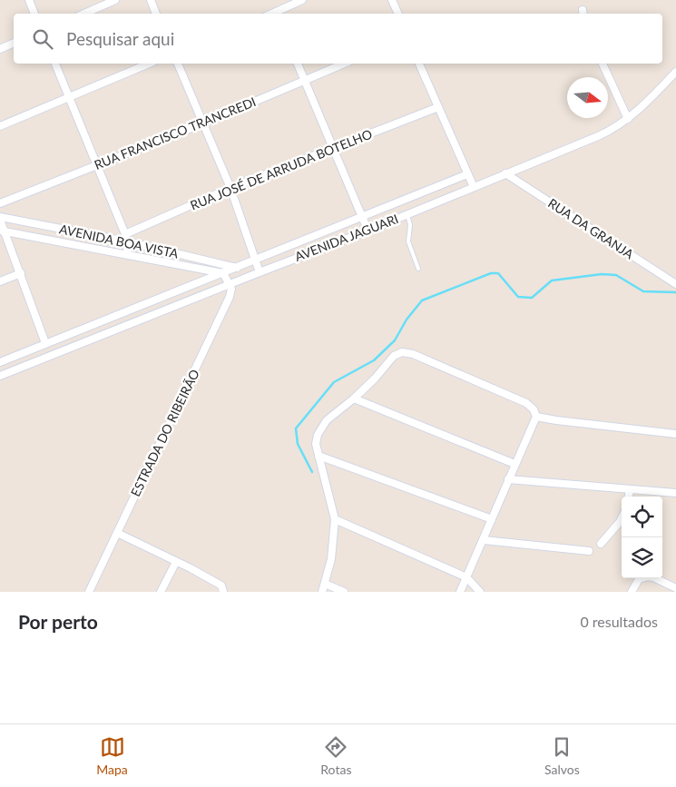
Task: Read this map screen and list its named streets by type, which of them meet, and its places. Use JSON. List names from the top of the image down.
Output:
{
  "streets": {
    "street": [
      "RUA FRANCISCO TRANCREDI",
      "RUA JOSÉ DE ARRUDA BOTELHO",
      "RUA DA GRANJA",
      "AVENIDA JAGUARI",
      "AVENIDA BOA VISTA",
      "ESTRADA DO RIBEIRÃO"
    ]
  },
  "crossings": [
    ["RUA JOSÉ DE ARRUDA BOTELHO", "AVENIDA BOA VISTA"],
    ["RUA DA GRANJA", "AVENIDA JAGUARI"],
    ["AVENIDA JAGUARI", "AVENIDA BOA VISTA"],
    ["AVENIDA JAGUARI", "ESTRADA DO RIBEIRÃO"]
  ],
  "north": "right",
  "page": {
    "search": "Pesquisar aqui",
    "heading": ["Por perto", "0 resultados"],
    "nav": ["Mapa", "Rotas", "Salvos"]
  }
}
